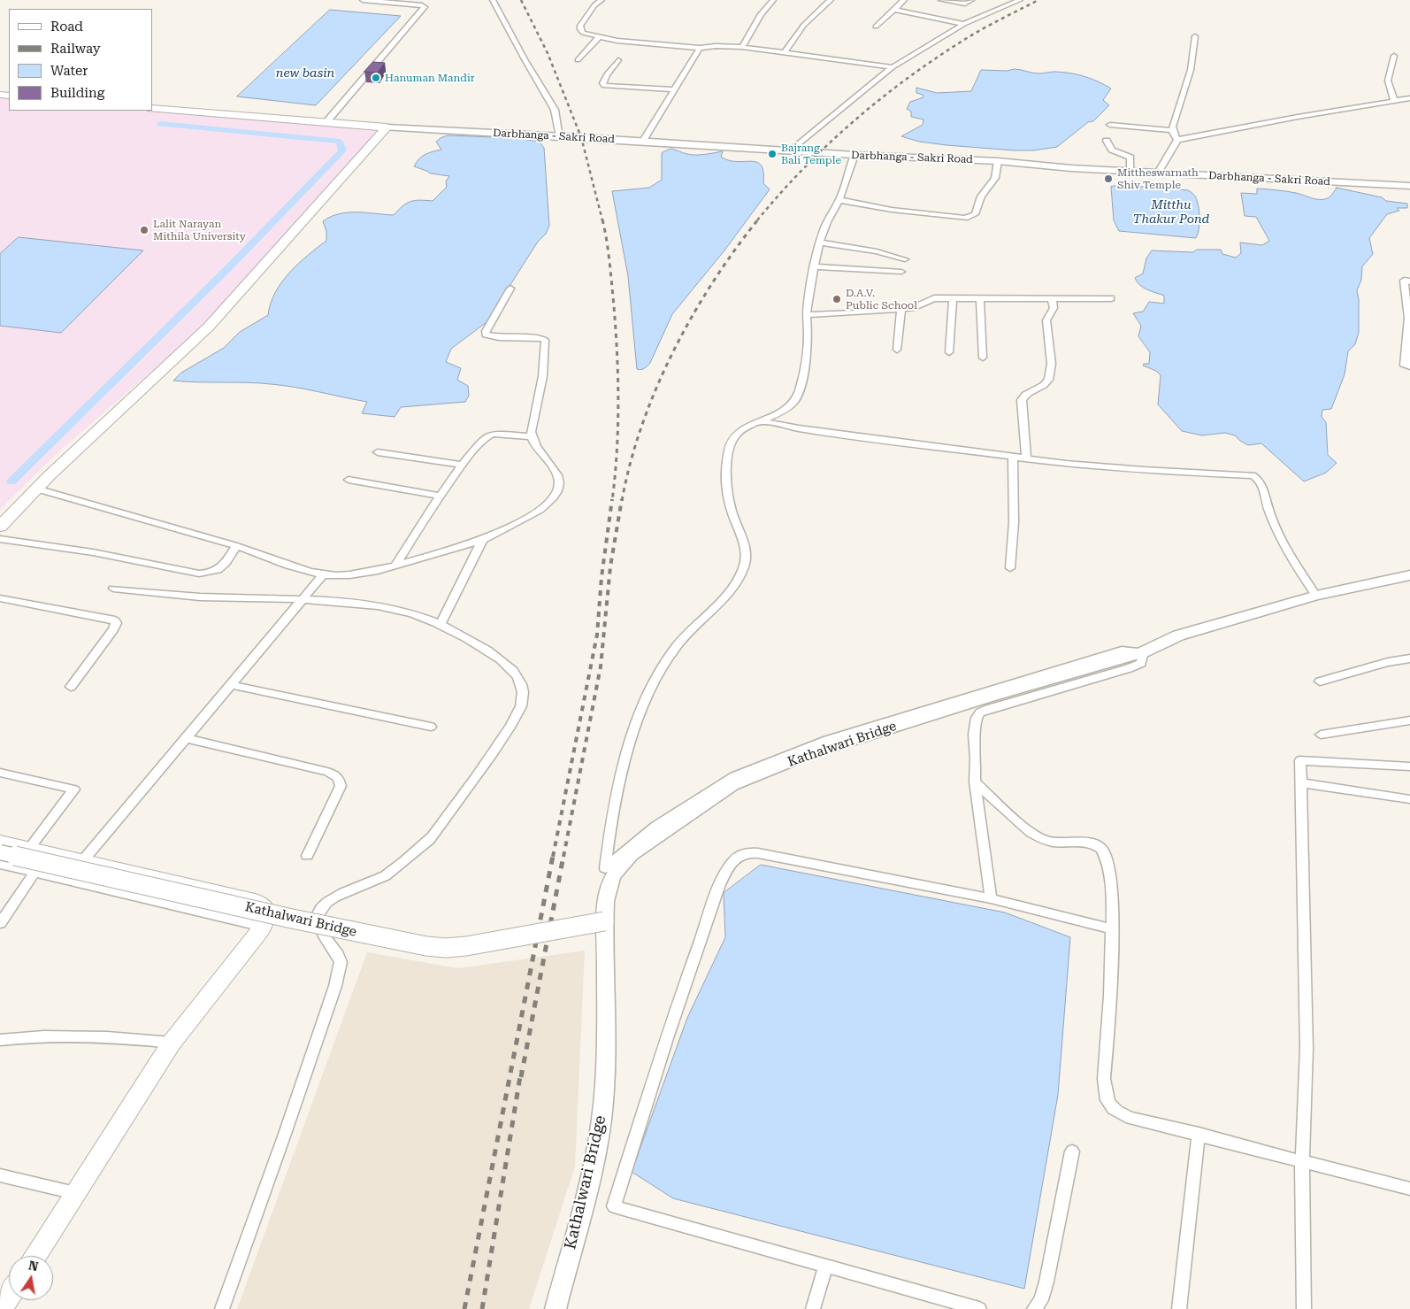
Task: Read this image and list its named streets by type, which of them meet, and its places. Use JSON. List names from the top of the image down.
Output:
{
  "streets": {
    "main road": ["Darbhanga - Sakri Road", "Kathalwari Bridge"]
  },
  "water": ["new basin", "Mitthu Thakur Pond"],
  "places": [
    "Hanuman Mandir",
    "Bajrang Bali Temple",
    "Mittheswarnath Shiv Temple",
    "Lalit Narayan Mithila University",
    "D.A.V. Public School"
  ],
  "legend": [
    "Road",
    "Railway",
    "Water",
    "Building"
  ],
  "north": "top"
}
